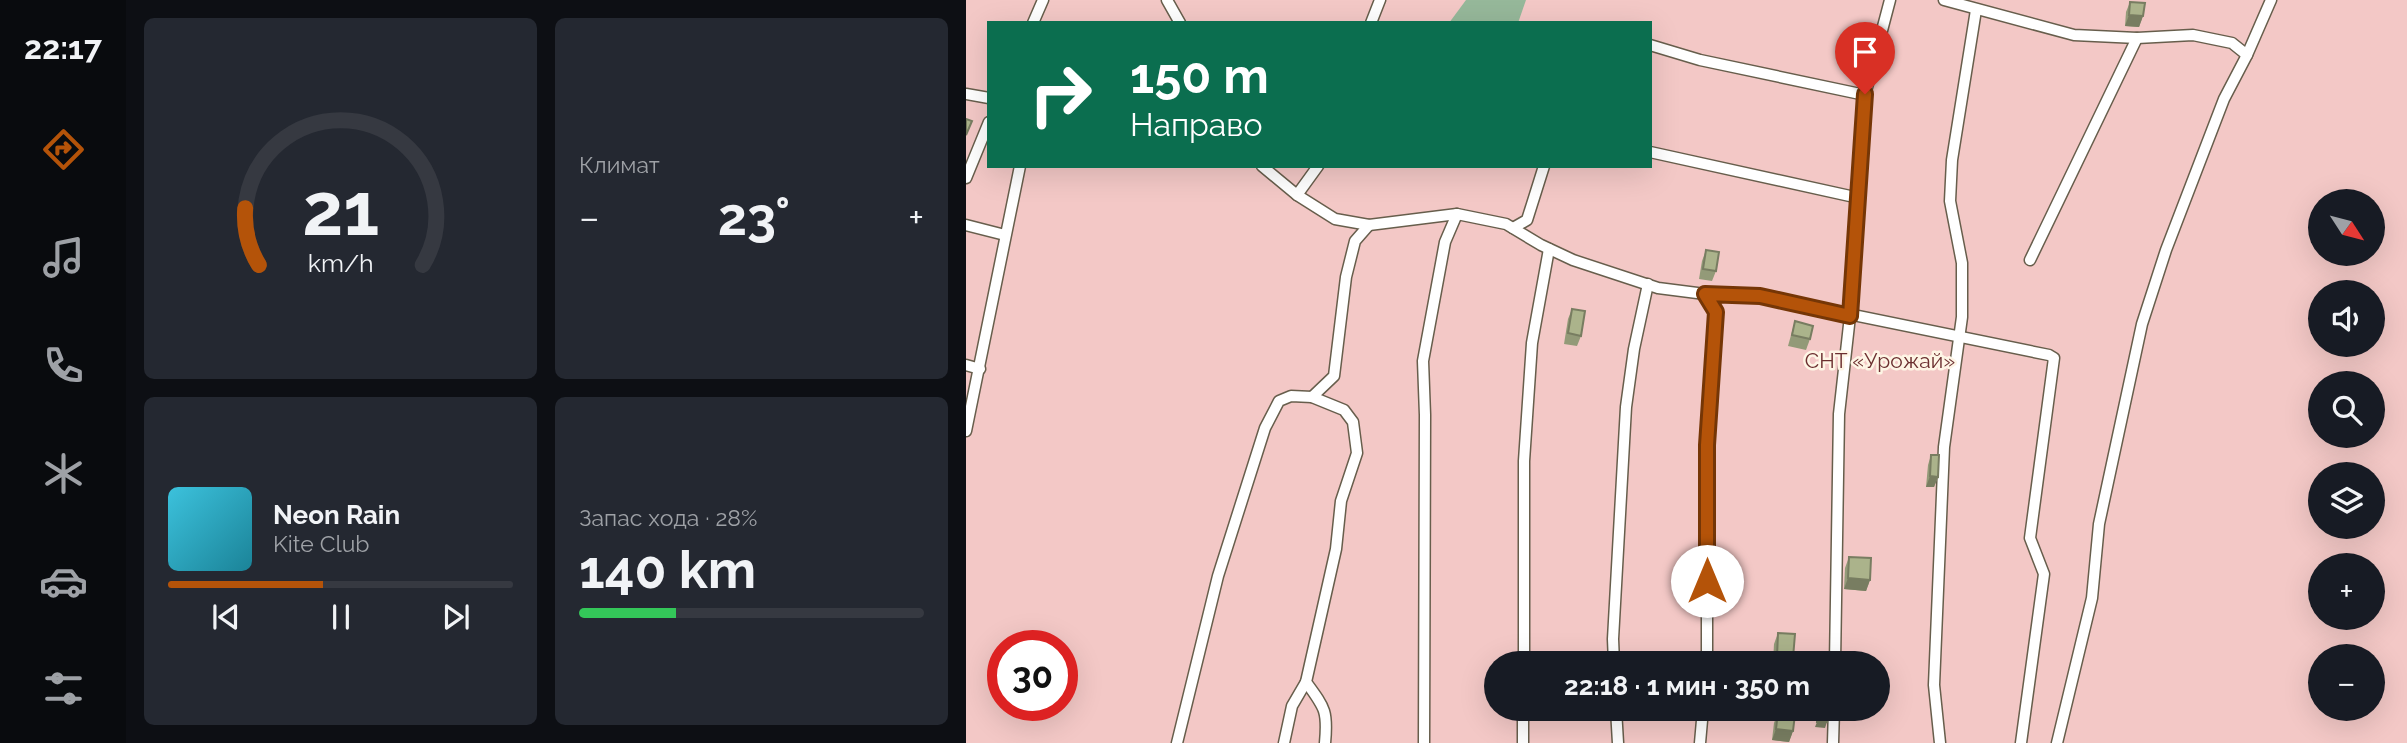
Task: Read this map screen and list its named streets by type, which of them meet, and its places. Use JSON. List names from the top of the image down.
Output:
{
  "parks": ["СНТ «Урожай»"],
  "north": "bottom right",
  "page": {
    "tabs": "22:17",
    "tile": [
      "Климат",
      ["Запас хода · 28%", "140 km"]
    ],
    "turn": ["150 m", "Направо"],
    "heat": ["−", "23°", "+"],
    "map_buttons": ["+", "−"],
    "song": ["Neon Rain", "Kite Club"],
    "limit": "30",
    "trip": "22:18 · 1 мин · 350 m",
    "gauge": ["21", "km/h"]
  }
}
